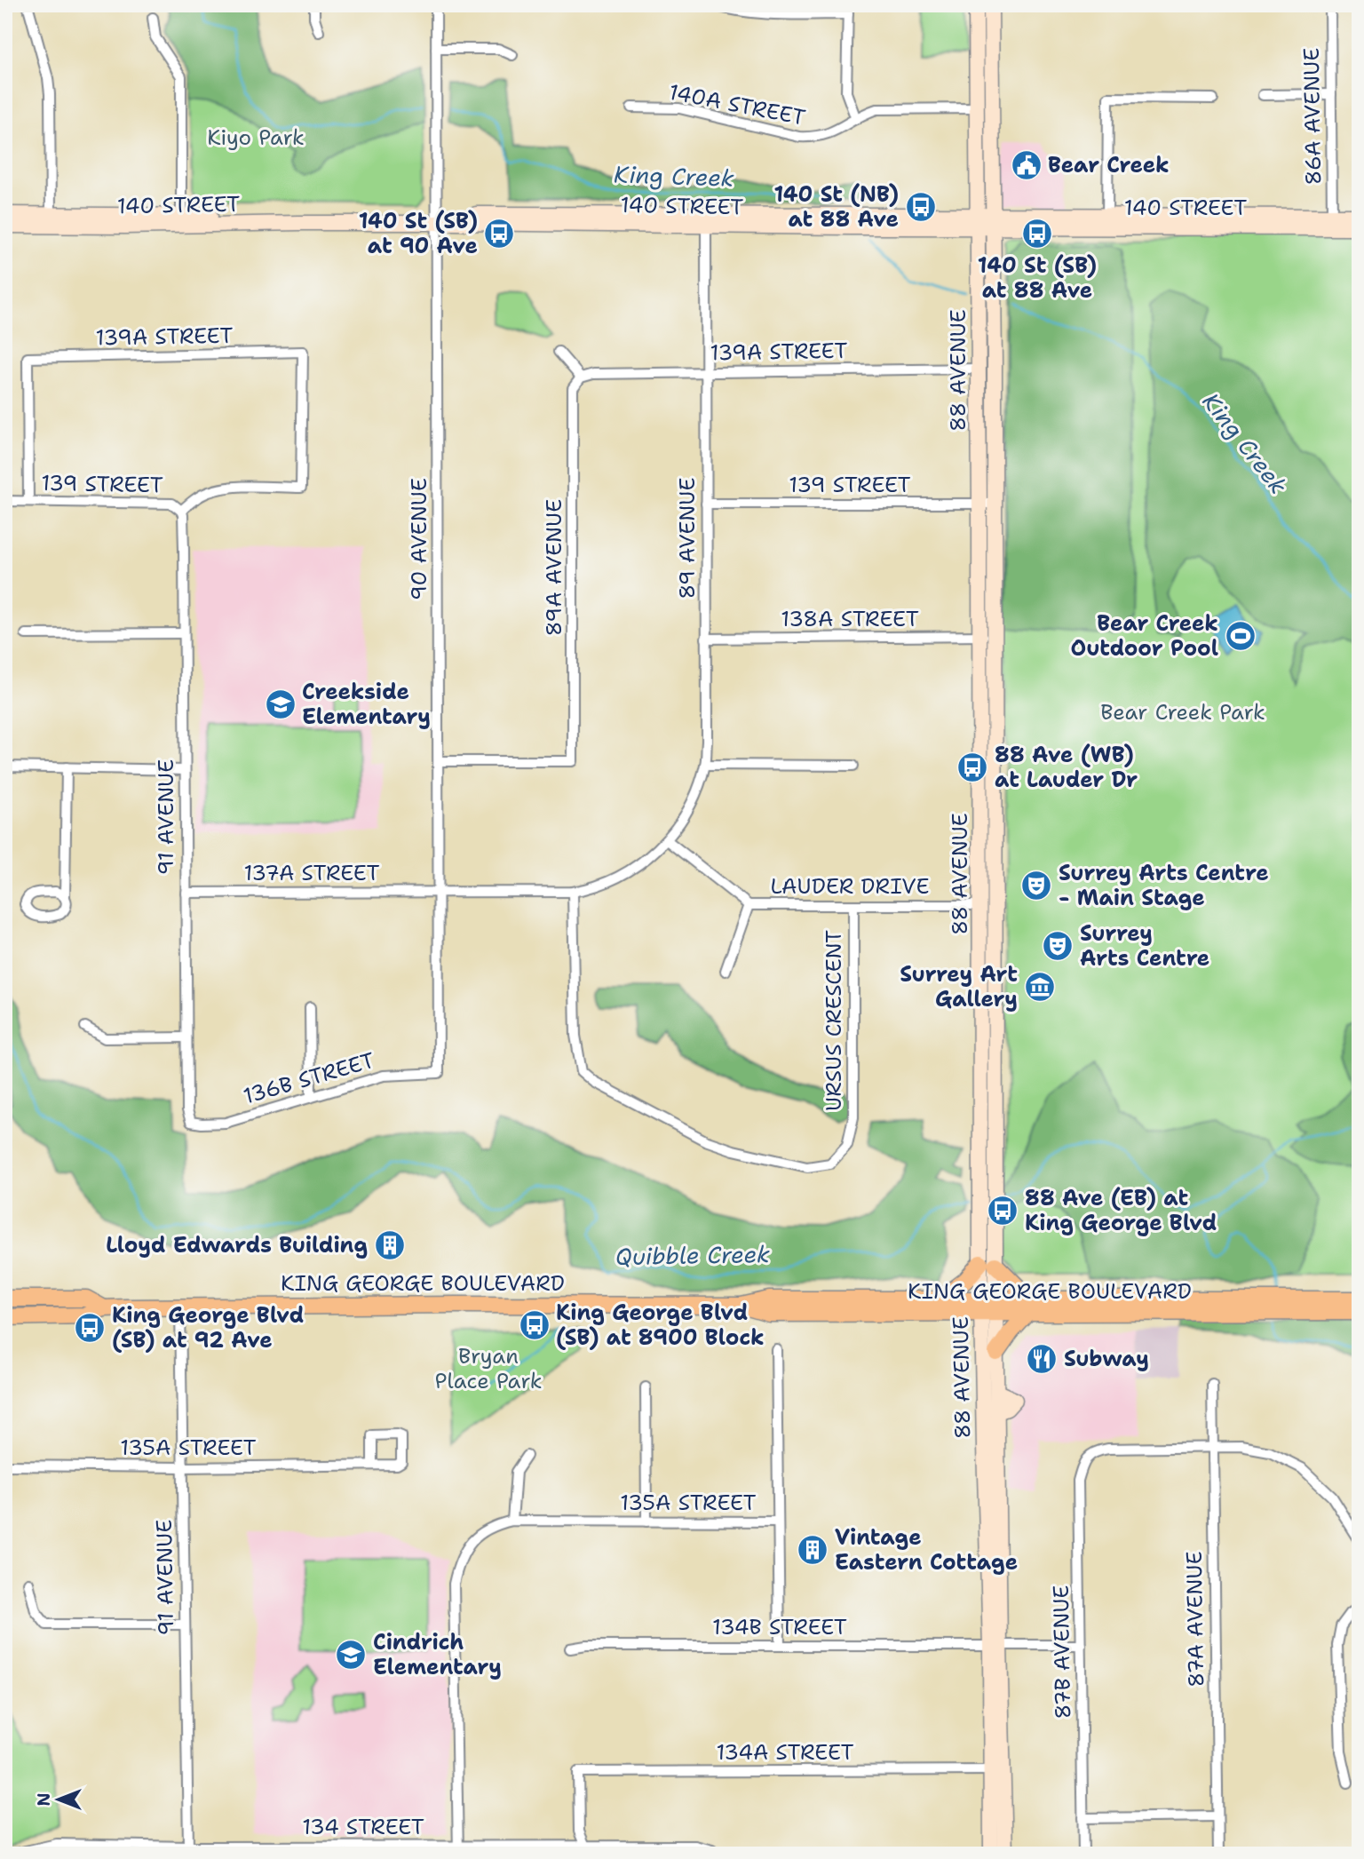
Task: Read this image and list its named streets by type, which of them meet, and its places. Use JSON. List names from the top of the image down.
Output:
{
  "streets": {
    "main road": ["140 STREET", "88 AVENUE", "KING GEORGE BOULEVARD"],
    "street": [
      "140A STREET",
      "86A AVENUE",
      "139A STREET",
      "139 STREET",
      "89 AVENUE",
      "90 AVENUE",
      "89A AVENUE",
      "138A STREET",
      "91 AVENUE",
      "137A STREET",
      "LAUDER DRIVE",
      "URSUS CRESCENT",
      "136B STREET",
      "135A STREET",
      "87A AVENUE",
      "134B STREET",
      "87B AVENUE",
      "134A STREET",
      "134 STREET"
    ]
  },
  "crossings": [
    ["140A STREET", "88 AVENUE"],
    ["86A AVENUE", "140 STREET"],
    ["140 STREET", "88 AVENUE"],
    ["140 STREET", "89 AVENUE"],
    ["140 STREET", "90 AVENUE"],
    ["139A STREET", "88 AVENUE"],
    ["139A STREET", "139 STREET"],
    ["139A STREET", "89 AVENUE"],
    ["139A STREET", "89A AVENUE"],
    ["88 AVENUE", "139 STREET"],
    ["88 AVENUE", "138A STREET"],
    ["88 AVENUE", "LAUDER DRIVE"],
    ["88 AVENUE", "KING GEORGE BOULEVARD"],
    ["88 AVENUE", "134B STREET"],
    ["88 AVENUE", "134A STREET"],
    ["139 STREET", "89 AVENUE"],
    ["139 STREET", "91 AVENUE"],
    ["89 AVENUE", "138A STREET"],
    ["89 AVENUE", "137A STREET"],
    ["89 AVENUE", "LAUDER DRIVE"],
    ["89 AVENUE", "URSUS CRESCENT"],
    ["90 AVENUE", "89A AVENUE"],
    ["90 AVENUE", "137A STREET"],
    ["90 AVENUE", "136B STREET"],
    ["91 AVENUE", "137A STREET"],
    ["91 AVENUE", "136B STREET"],
    ["91 AVENUE", "KING GEORGE BOULEVARD"],
    ["91 AVENUE", "135A STREET"],
    ["91 AVENUE", "134 STREET"],
    ["137A STREET", "URSUS CRESCENT"],
    ["LAUDER DRIVE", "URSUS CRESCENT"],
    ["135A STREET", "134 STREET"],
    ["87A AVENUE", "87B AVENUE"],
    ["134B STREET", "87B AVENUE"],
    ["134A STREET", "134 STREET"]
  ],
  "water": ["King Creek", "Quibble Creek"],
  "parks": ["Kiyo Park", "Bear Creek Park", "Bryan Place Park"],
  "places": {
    "public building": ["Bear Creek"],
    "bus stop": [
      "140 St (NB) at 88 Ave",
      "140 St (SB) at 90 Ave",
      "140 St (SB) at 88 Ave",
      "88 Ave (WB) at Lauder Dr",
      "88 Ave (EB) at King George Blvd",
      "King George Blvd (SB) at 8900 Block",
      "King George Blvd (SB) at 92 Ave"
    ],
    "sports": ["Bear Creek Outdoor Pool"],
    "school or university": ["Creekside Elementary", "Cindrich Elementary"],
    "theatre": ["Surrey Arts Centre - Main Stage", "Surrey Arts Centre"],
    "museum": ["Surrey Art Gallery"],
    "building": ["Lloyd Edwards Building", "Vintage Eastern Cottage"],
    "restaurant": ["Subway"]
  },
  "north": "left"
}
